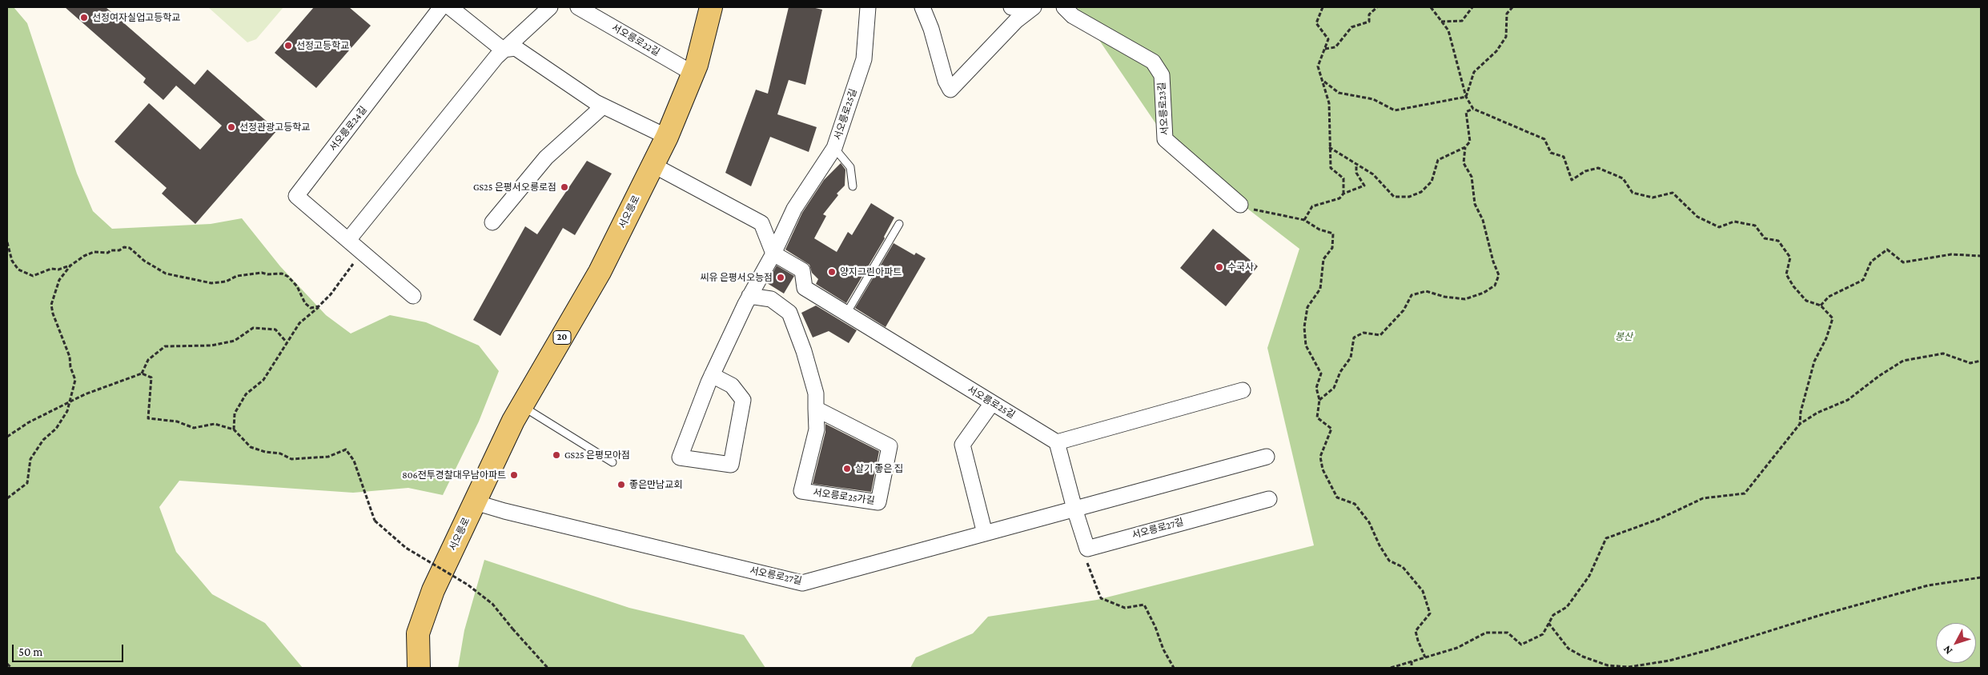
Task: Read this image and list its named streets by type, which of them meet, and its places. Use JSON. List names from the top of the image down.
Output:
{
  "streets": {
    "main road": ["서오릉로", "20"],
    "street": [
      "서오릉로22길",
      "서오릉로23길",
      "서오릉로25길",
      "서오릉로24길",
      "서오릉로25가길",
      "서오릉로27길"
    ]
  },
  "crossings": [
    ["서오릉로22길", "서오릉로"],
    ["서오릉로", "서오릉로27길"]
  ],
  "parks": ["봉산"],
  "places": [
    "선정여자실업고등학교",
    "선정고등학교",
    "선정관광고등학교",
    "GS25 은평서오릉로점",
    "수국사",
    "양지그린아파트",
    "씨유 은평서오능점",
    "GS25 은평모아점",
    "살기 좋은 집",
    "806전투경찰대우남아파트",
    "좋은만남교회"
  ],
  "scale_bar": "50 m",
  "north": "bottom left"
}
